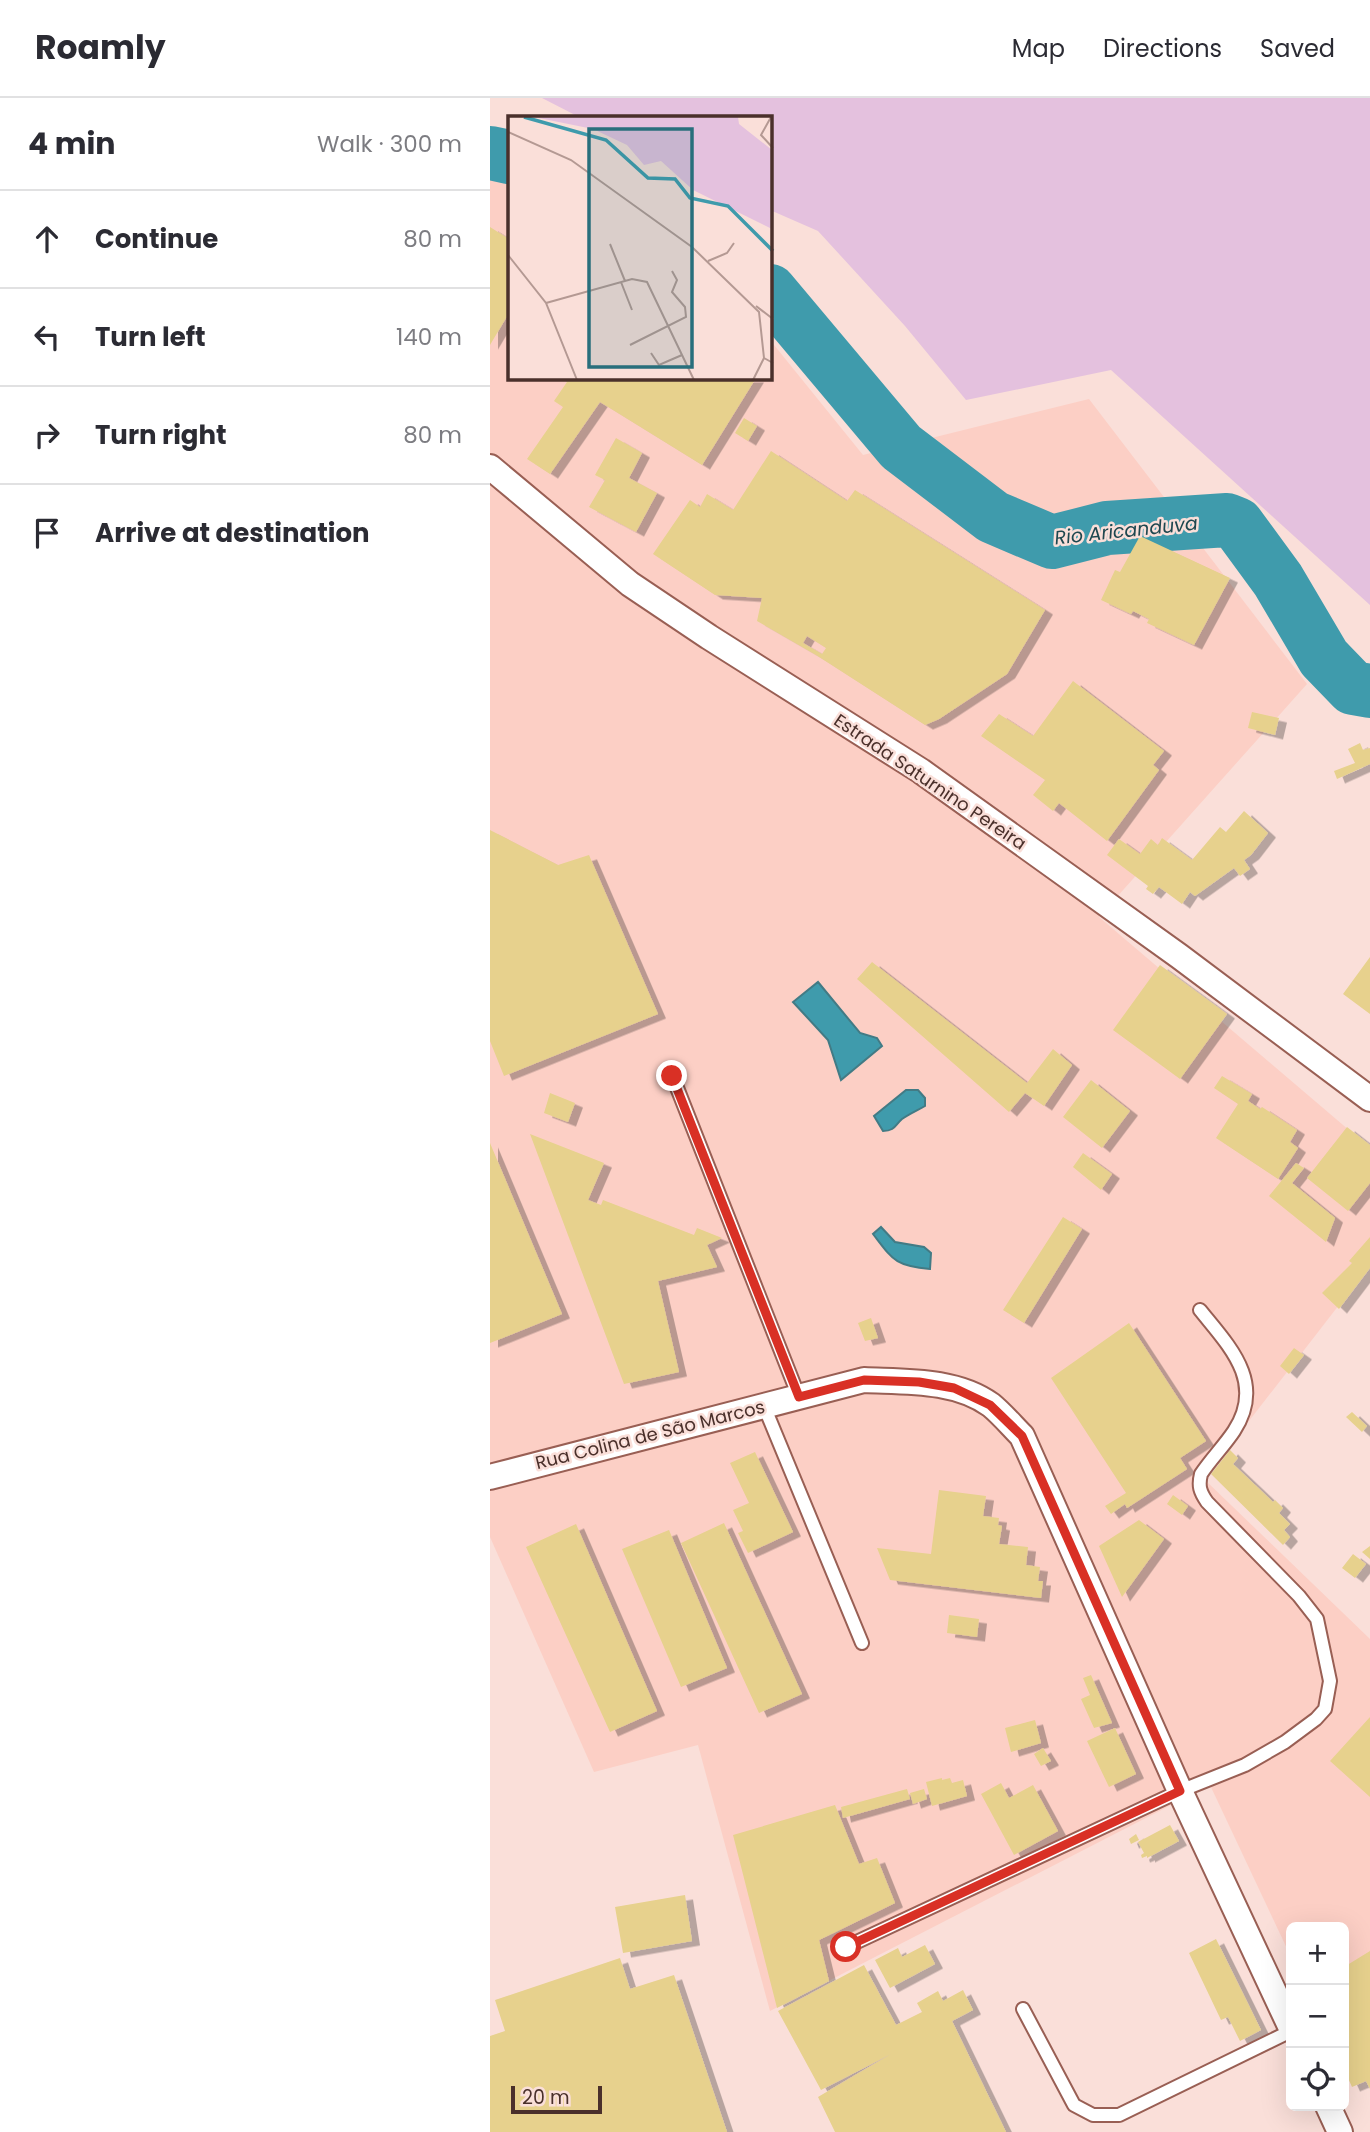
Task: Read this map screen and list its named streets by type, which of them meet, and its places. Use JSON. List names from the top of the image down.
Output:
{
  "streets": {
    "street": ["Estrada Saturnino Pereira", "Rua Colina de São Marcos"]
  },
  "water": ["Rio Aricanduva"],
  "scale_bar": "20 m",
  "page": {
    "header": "Roamly",
    "nav": ["Map", "Directions", "Saved"],
    "heading": ["4 min", "Walk · 300 m"],
    "list": [
      ["Continue", "80 m"],
      ["Turn left", "140 m"],
      ["Turn right", "80 m"],
      "Arrive at destination"
    ],
    "map_buttons": ["+", "−"],
    "scale": "20 m"
  }
}
